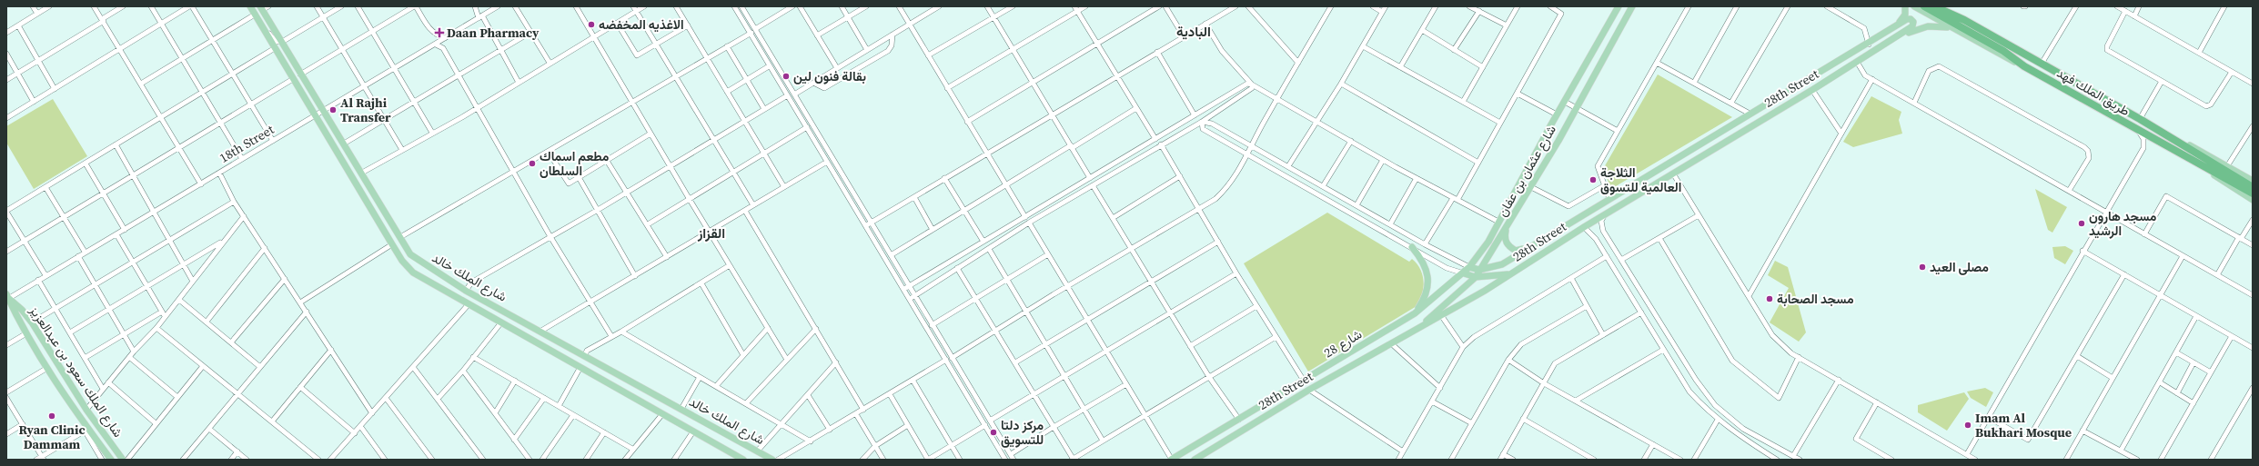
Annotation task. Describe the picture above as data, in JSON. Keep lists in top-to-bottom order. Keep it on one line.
{"streets":{"highway":["طريق الملك فهد"],"main road":["28th Street","شارع عثمان بن عفان","شارع الملك خالد","شارع 28","شارع الملك سعود بن عبدالعزيز"],"street":["18th Street"]},"crossings":[["28th Street","شارع عثمان بن عفان"],["18th Street","شارع الملك خالد"],["18th Street","شارع الملك سعود بن عبدالعزيز"],["شارع عثمان بن عفان","شارع 28"]],"districts":["البادية","القزاز"],"places":{"other":["الاغذيه المخفضه","بقالة فنون لين","Al Rajhi Transfer","مطعم اسماك السلطان","الثلاجة العالمية للتسوق","مسجد هارون الرشيد","مصلى العيد","مسجد الصحابة","Ryan Clinic Dammam","Imam Al Bukhari Mosque","مركز دلتا للتسويق"],"health":["Daan Pharmacy"]}}
